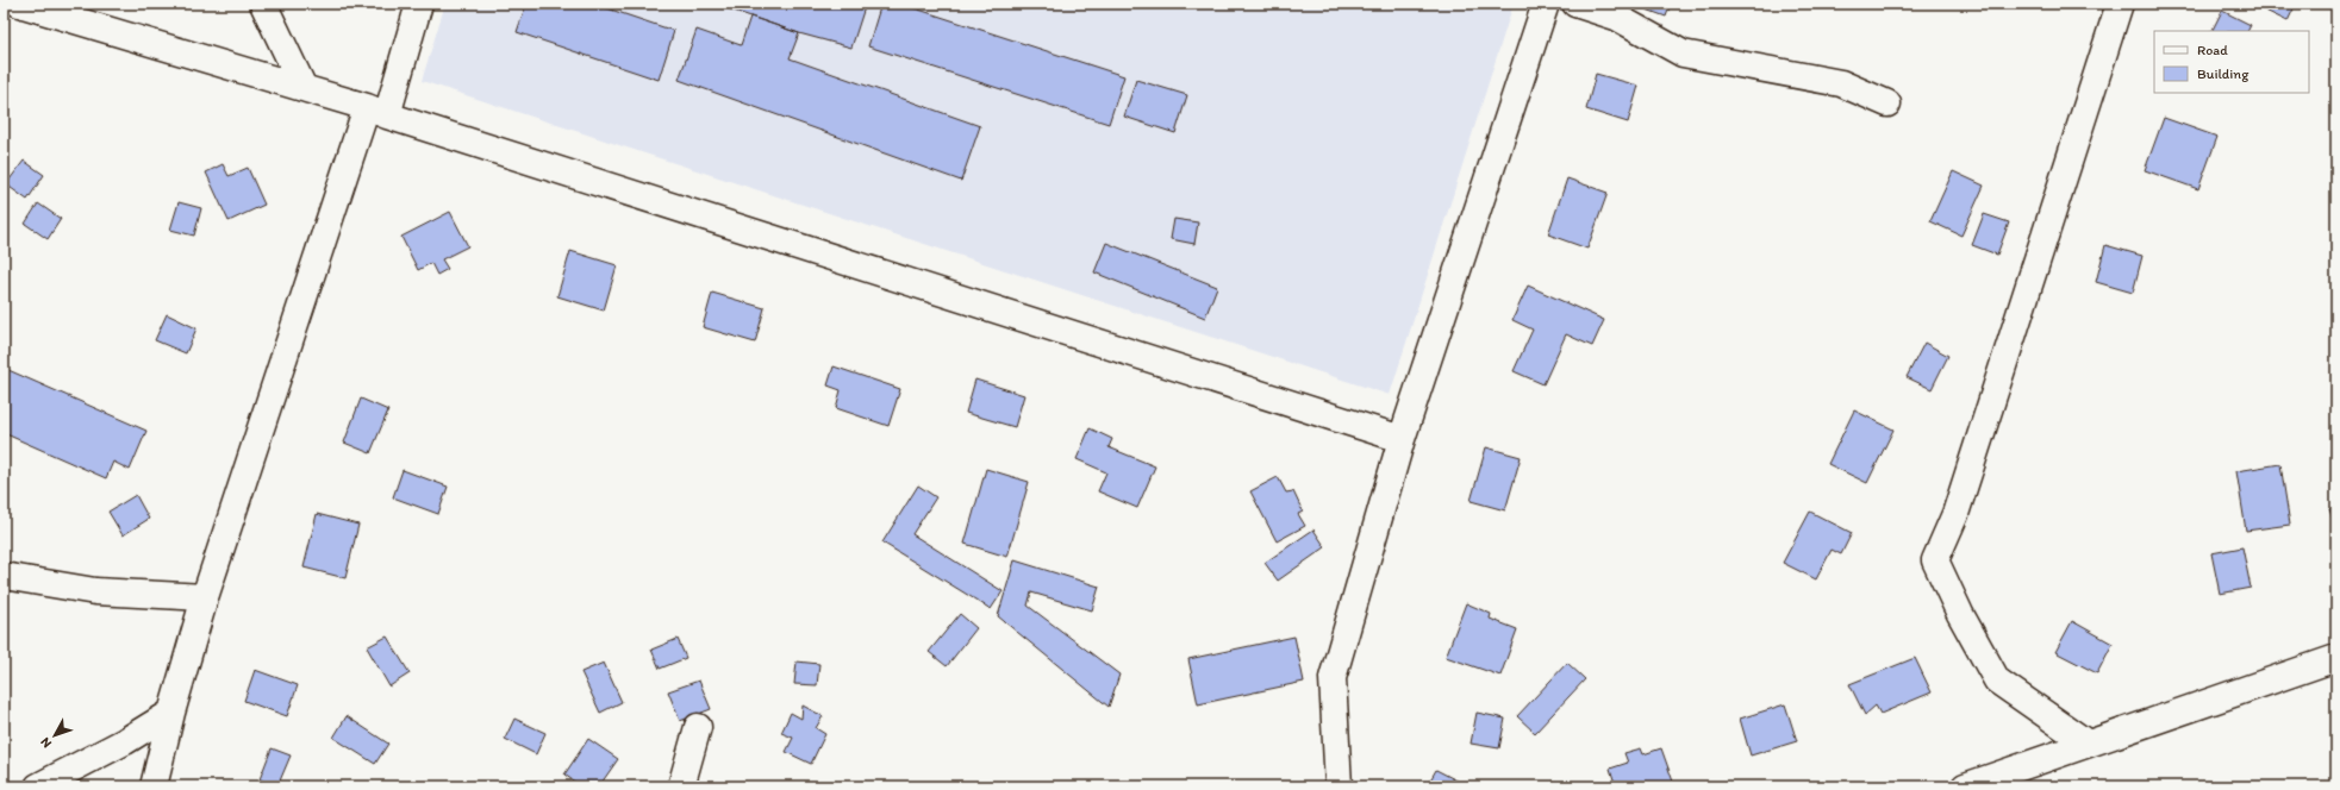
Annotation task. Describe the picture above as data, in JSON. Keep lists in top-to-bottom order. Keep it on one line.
{"legend":["Road","Building"],"north":"bottom left"}
